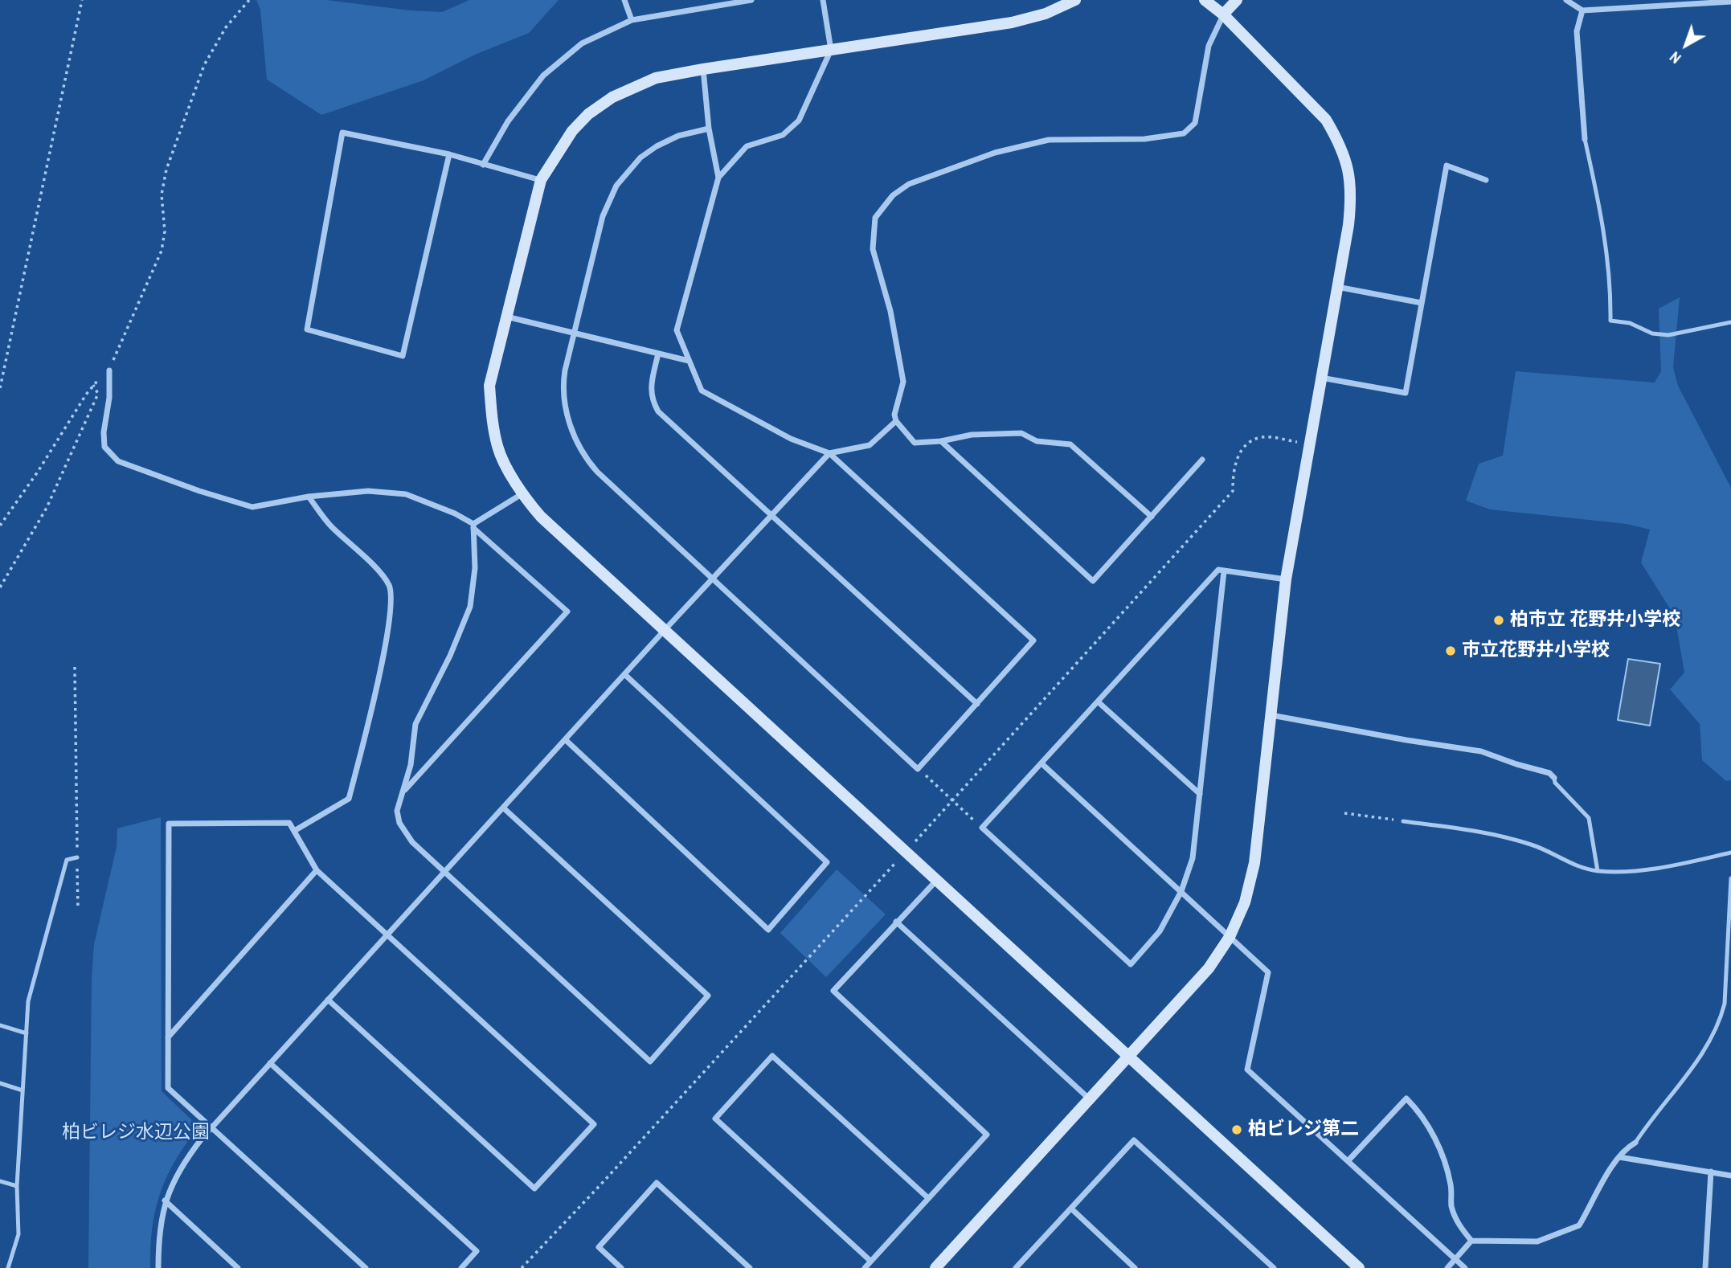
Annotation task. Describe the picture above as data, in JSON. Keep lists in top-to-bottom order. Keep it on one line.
{"parks":["柏ビレジ水辺公園"],"places":["柏市立 花野井小学校","市立花野井小学校","柏ビレジ第二"],"north":"bottom left"}
